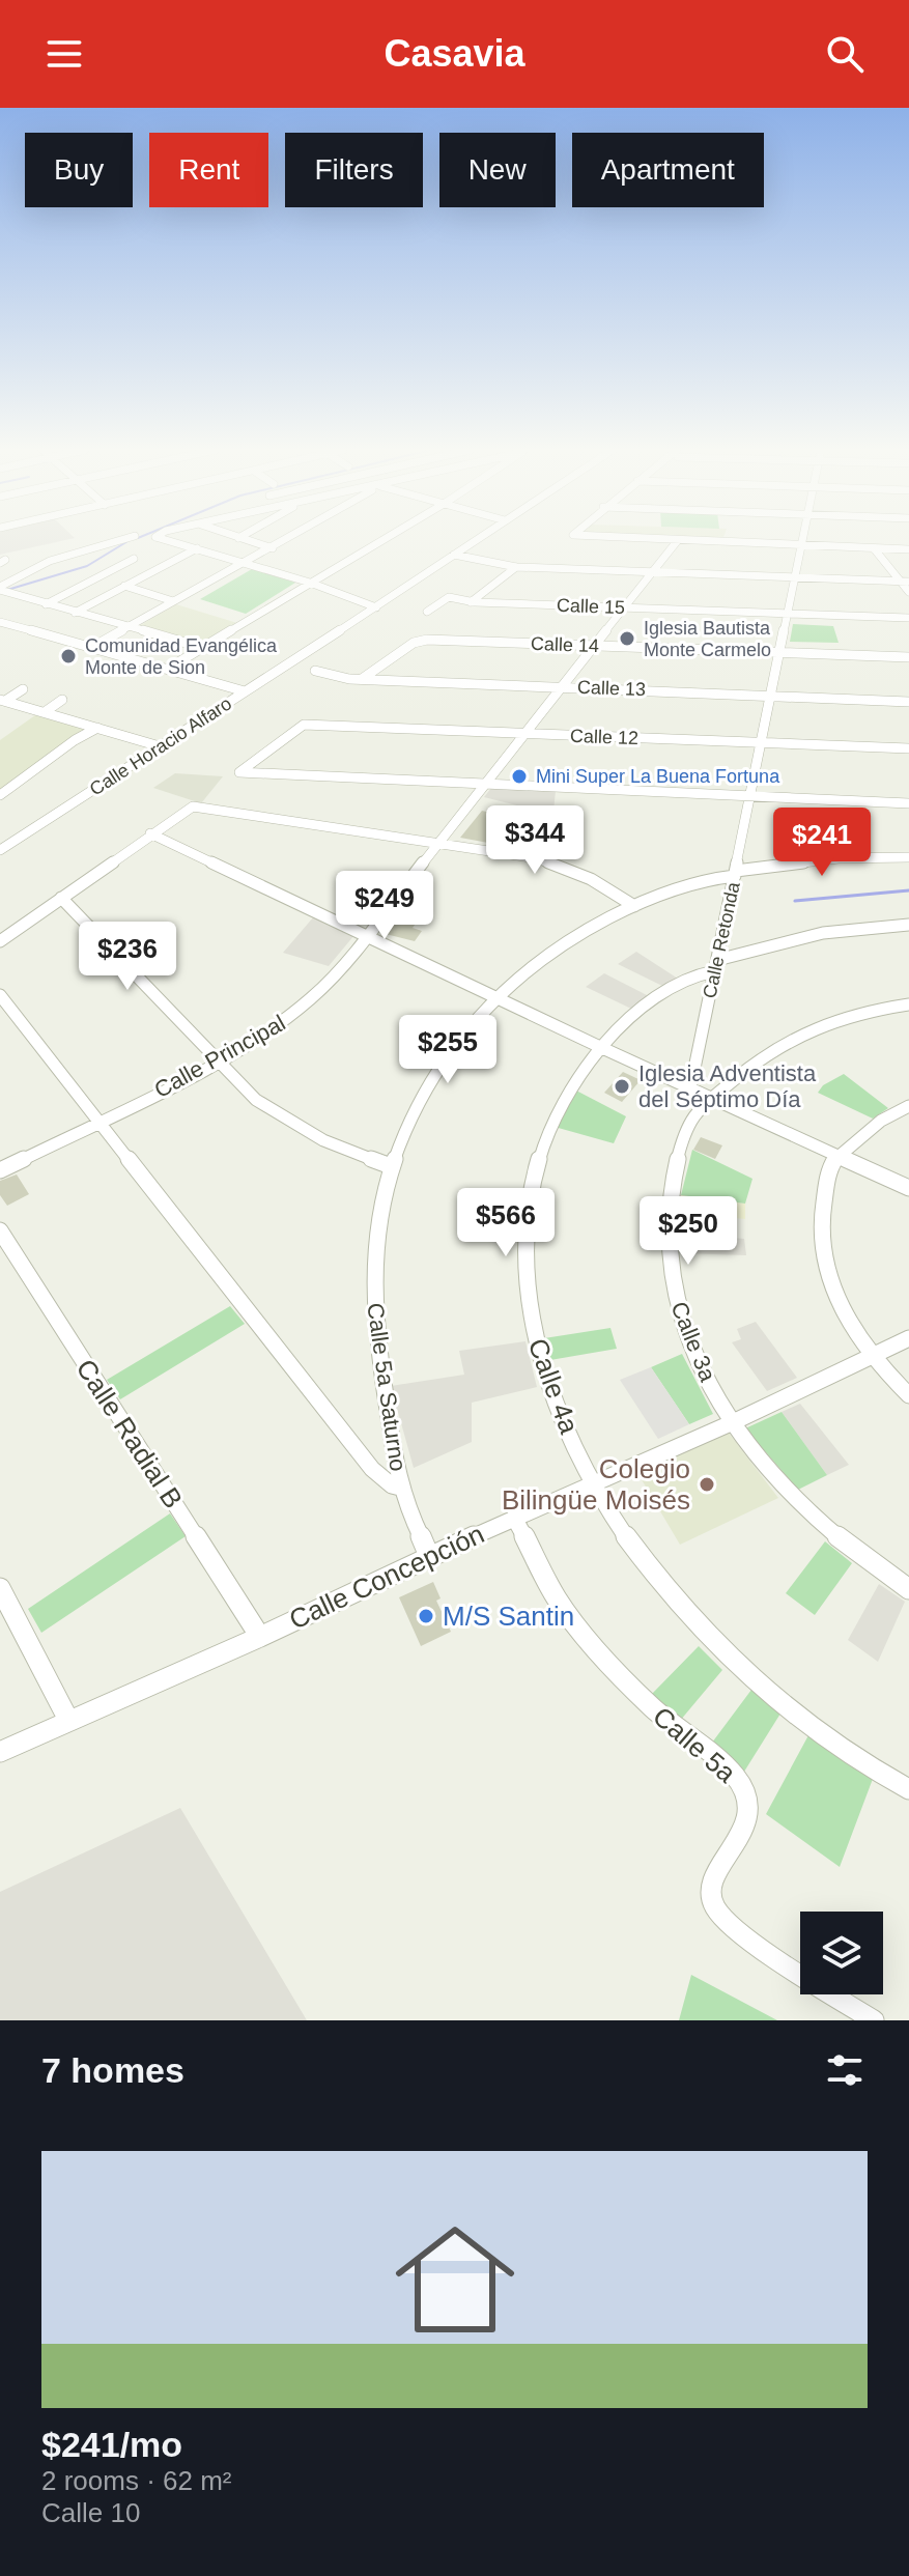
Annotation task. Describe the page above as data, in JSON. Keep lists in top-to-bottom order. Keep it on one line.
{"streets":{"street":["Calle 15","Calle 14","Calle 13","Calle 12","Calle Horacio Alfaro","Calle Retonda","Calle Principal","Calle 3a","Calle 4a","Calle 5a Saturno","Calle Radial B","Calle Concepción","Calle 5a"]},"crossings":[["Calle 15","Calle Retonda"],["Calle 15","Calle Principal"],["Calle 14","Calle 13"],["Calle 14","Calle Retonda"],["Calle 14","Calle Principal"],["Calle 13","Calle Retonda"],["Calle 13","Calle Principal"],["Calle 12","Calle Retonda"],["Calle 12","Calle Principal"],["Calle Retonda","Calle 4a"],["Calle 3a","Calle Concepción"],["Calle 4a","Calle Concepción"],["Calle 5a Saturno","Calle Concepción"],["Calle Radial B","Calle Concepción"],["Calle Concepción","Calle 5a"]],"places":["Iglesia Bautista Monte Carmelo","Comunidad Evangélica Monte de Sion","Mini Super La Buena Fortuna","Iglesia Adventista del Séptimo Día","Colegio Bilingüe Moisés","M/S Santin"],"page":{"header":"Casavia","chip":["Buy","Rent","Filters","New","Apartment"],"price":["$344","$241","$249","$236","$255","$566","$250"],"heading":"7 homes","list":[{"name":"$241/mo","note":"2 rooms · 62 m² · Calle 10"}]}}
